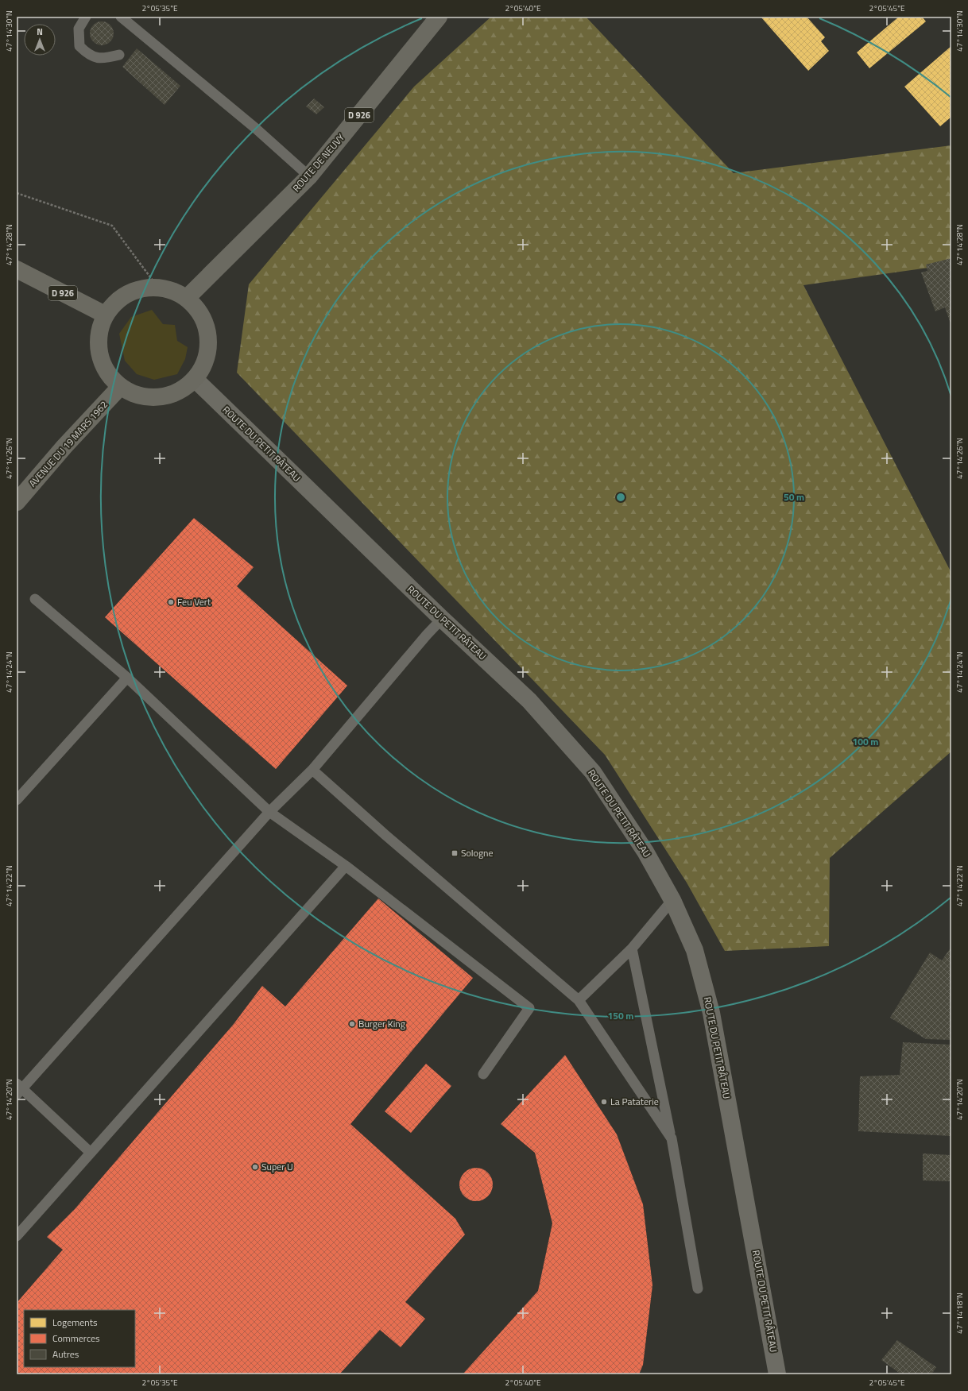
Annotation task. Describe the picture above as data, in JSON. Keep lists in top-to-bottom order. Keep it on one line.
{"streets":{"main road":["D 926","ROUTE DE NEUVY","AVENUE DU 19 MARS 1962"],"street":["ROUTE DU PETIT RÂTEAU"]},"crossings":[["D 926","ROUTE DE NEUVY"],["D 926","AVENUE DU 19 MARS 1962"],["D 926","ROUTE DU PETIT RÂTEAU"],["ROUTE DE NEUVY","AVENUE DU 19 MARS 1962"],["ROUTE DE NEUVY","ROUTE DU PETIT RÂTEAU"],["AVENUE DU 19 MARS 1962","ROUTE DU PETIT RÂTEAU"]],"places":{"other":["Feu Vert","Burger King","La Pataterie","Super U"],"transit":["Sologne"]},"legend":["Logements","Commerces","Autres"],"north":"top","coordinates":["2°05'35\"E","2°05'40\"E","2°05'45\"E","47°14'30\"N","47°14'28\"N","47°14'26\"N","47°14'24\"N","47°14'22\"N","47°14'20\"N","47°14'18\"N"],"rings":["50 m","100 m","150 m"]}
